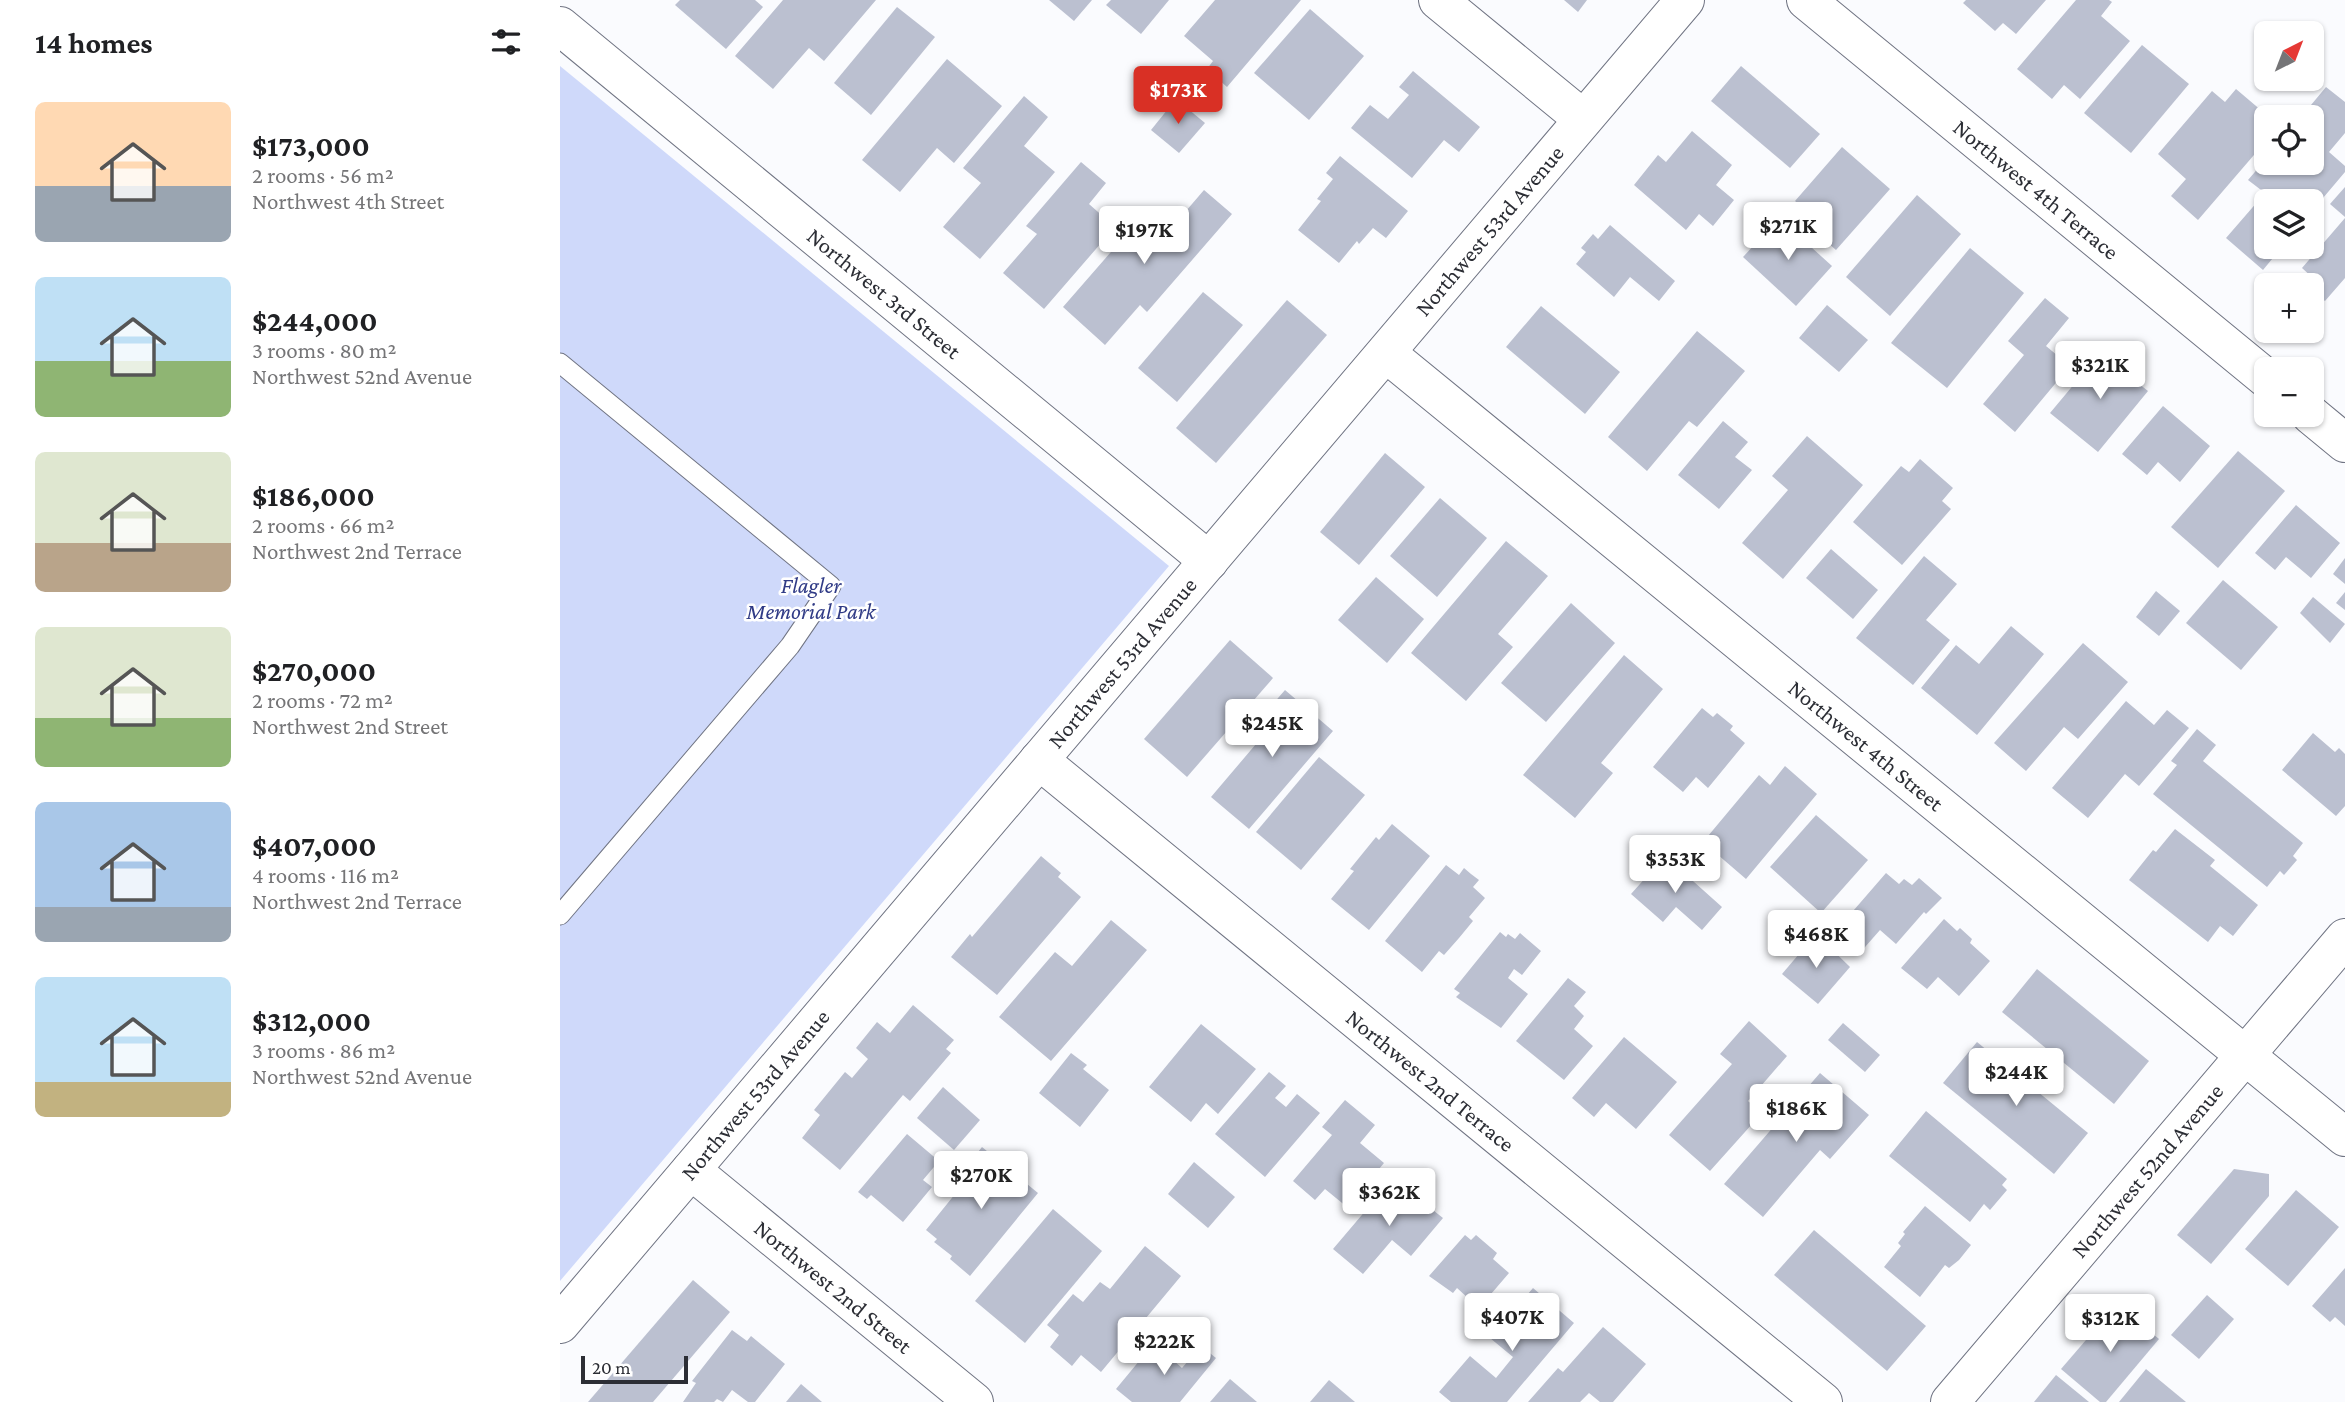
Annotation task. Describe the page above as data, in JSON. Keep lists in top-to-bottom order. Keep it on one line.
{"streets":{"street":["Northwest 4th Terrace","Northwest 53rd Avenue","Northwest 3rd Street","Northwest 4th Street","Northwest 2nd Terrace","Northwest 52nd Avenue","Northwest 2nd Street"]},"crossings":[["Northwest 53rd Avenue","Northwest 3rd Street"],["Northwest 53rd Avenue","Northwest 4th Street"],["Northwest 53rd Avenue","Northwest 2nd Terrace"],["Northwest 53rd Avenue","Northwest 2nd Street"],["Northwest 4th Street","Northwest 52nd Avenue"]],"parks":["Flagler Memorial Park"],"scale_bar":"20 m","north":"top right","page":{"heading":"14 homes","map_buttons":["+","−"],"price":["$173K","$271K","$197K","$321K","$245K","$353K","$468K","$244K","$186K","$270K","$362K","$407K","$312K","$222K"],"list":[{"name":"$173,000","note":"2 rooms · 56 m² · Northwest 4th Street"},{"name":"$244,000","note":"3 rooms · 80 m² · Northwest 52nd Avenue"},{"name":"$186,000","note":"2 rooms · 66 m² · Northwest 2nd Terrace"},{"name":"$270,000","note":"2 rooms · 72 m² · Northwest 2nd Street"},{"name":"$407,000","note":"4 rooms · 116 m² · Northwest 2nd Terrace"},{"name":"$312,000","note":"3 rooms · 86 m² · Northwest 52nd Avenue"}],"scale":"20 m"}}
